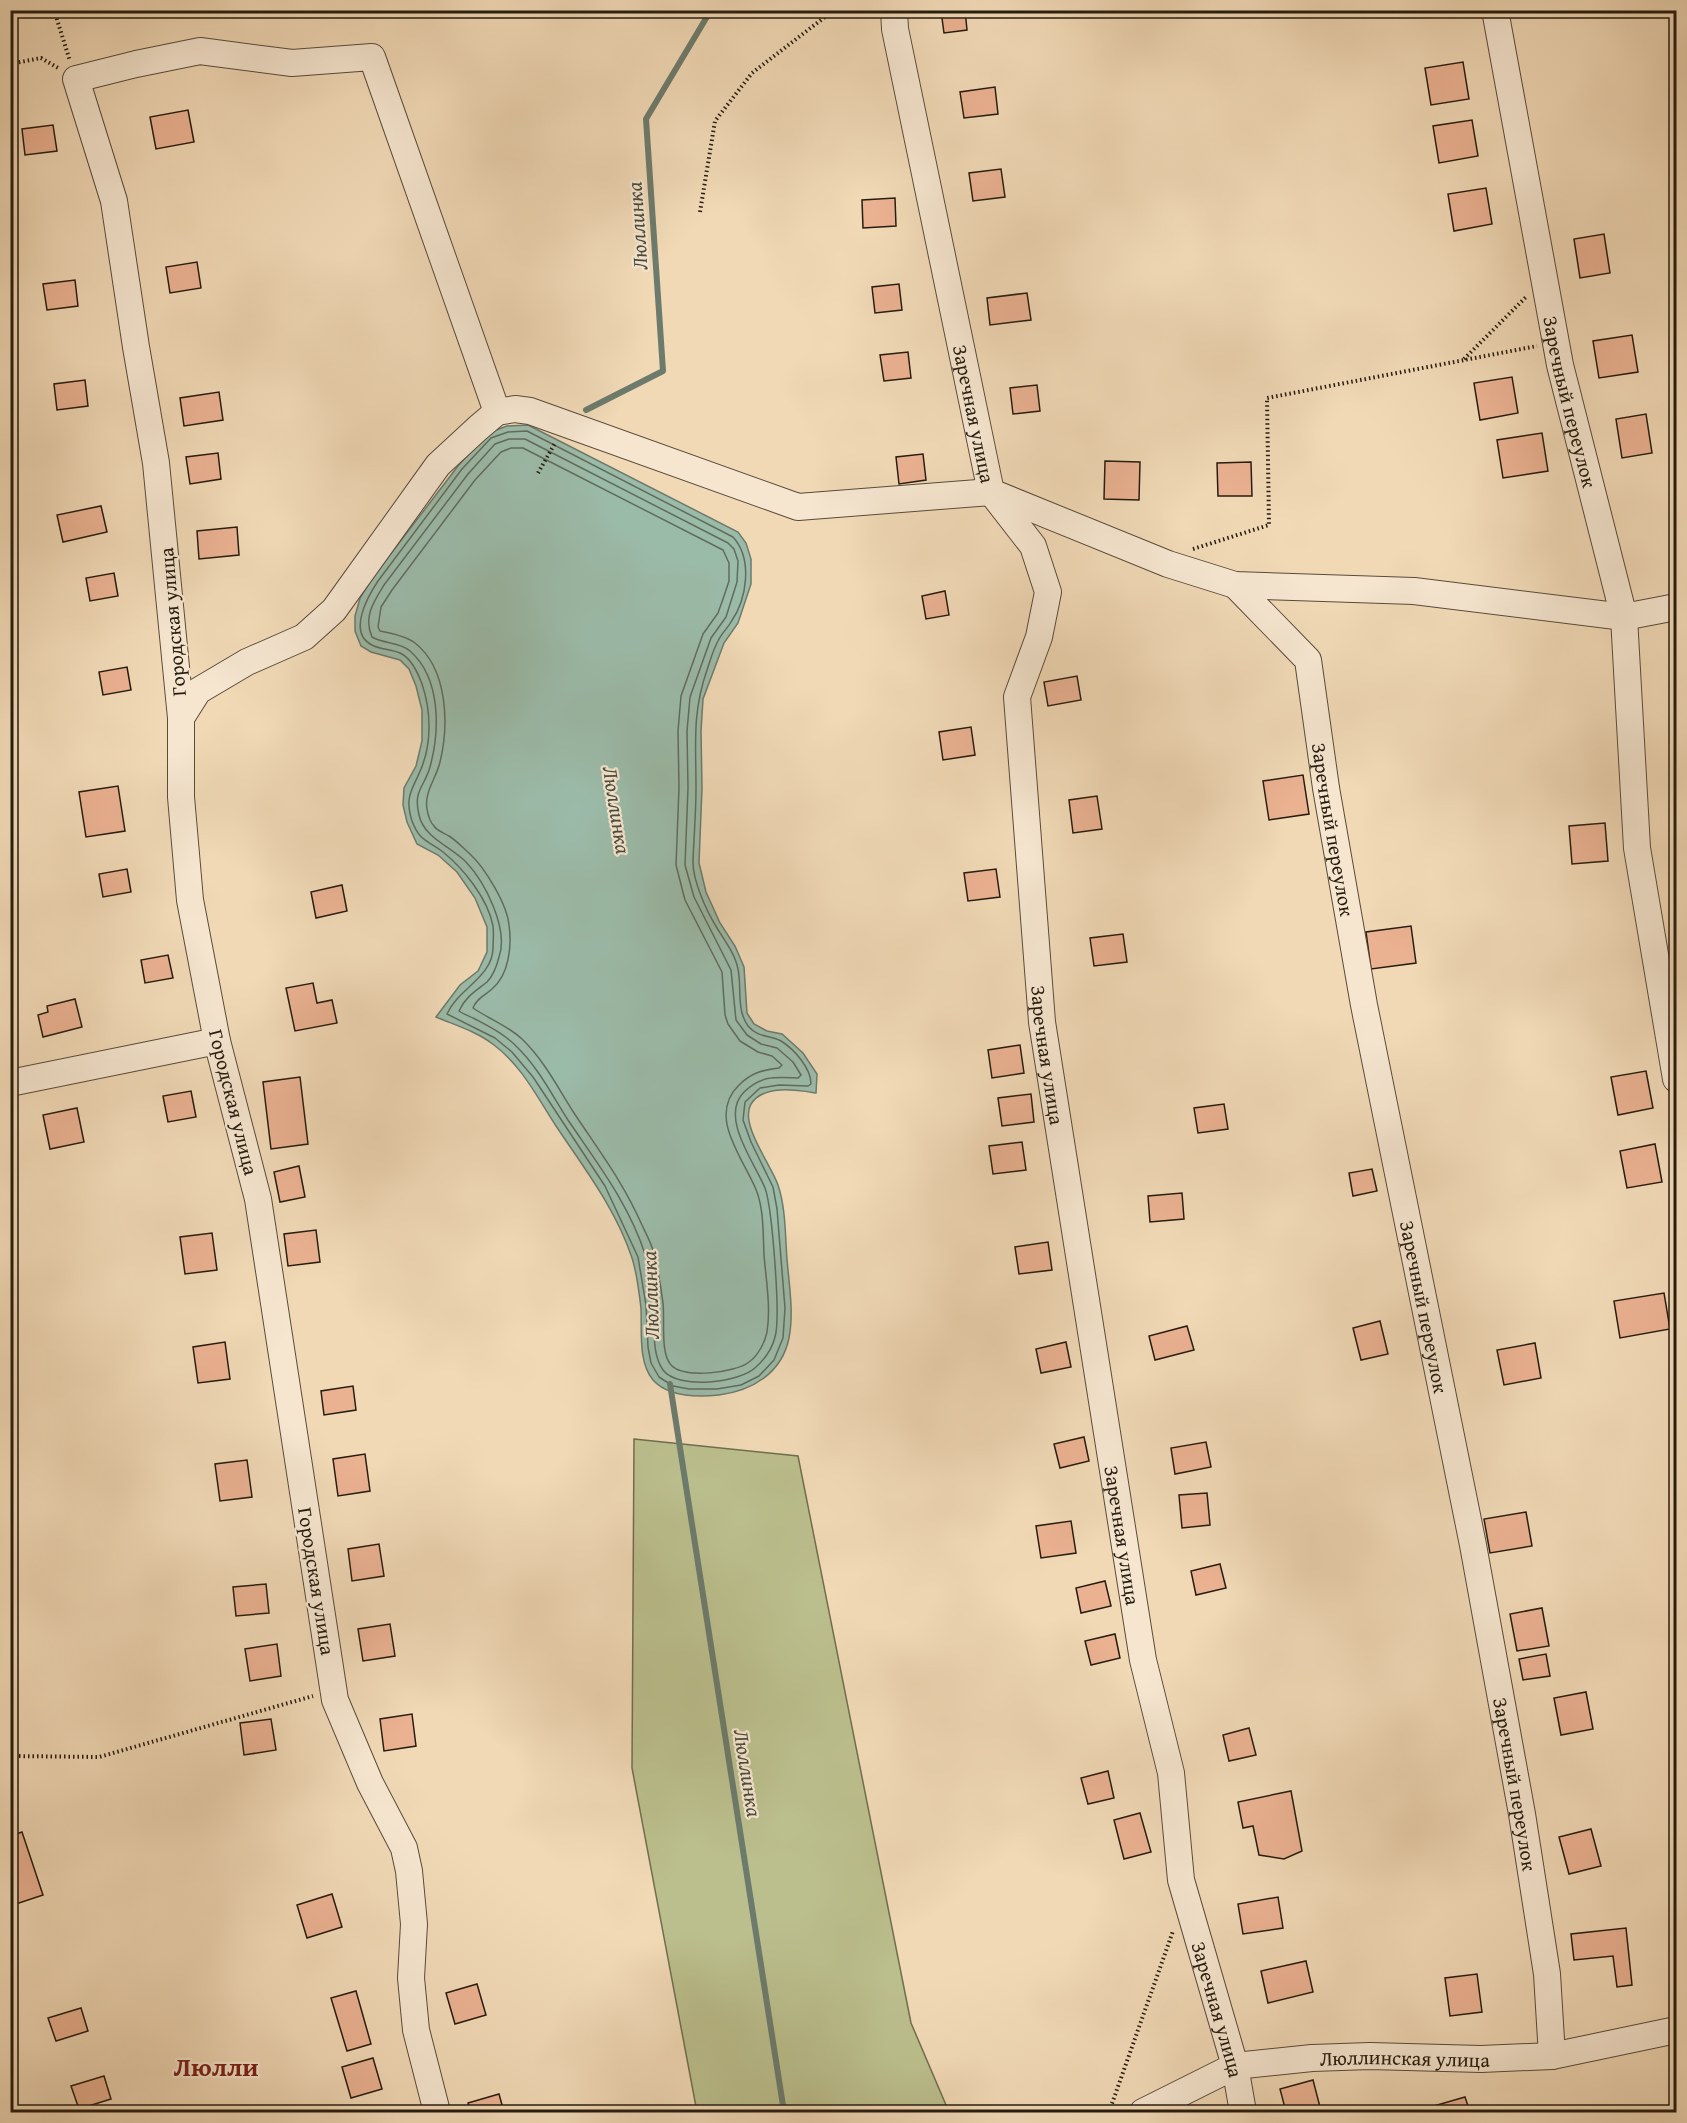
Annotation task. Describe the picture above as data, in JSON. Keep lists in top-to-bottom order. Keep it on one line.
{"streets":{"street":["Заречный переулок","Заречная улица","Городская улица","Люллинская улица"]},"crossings":[["Заречный переулок","Люллинская улица"],["Заречная улица","Люллинская улица"]],"districts":["Люлли"],"water":["Люллинка"]}
